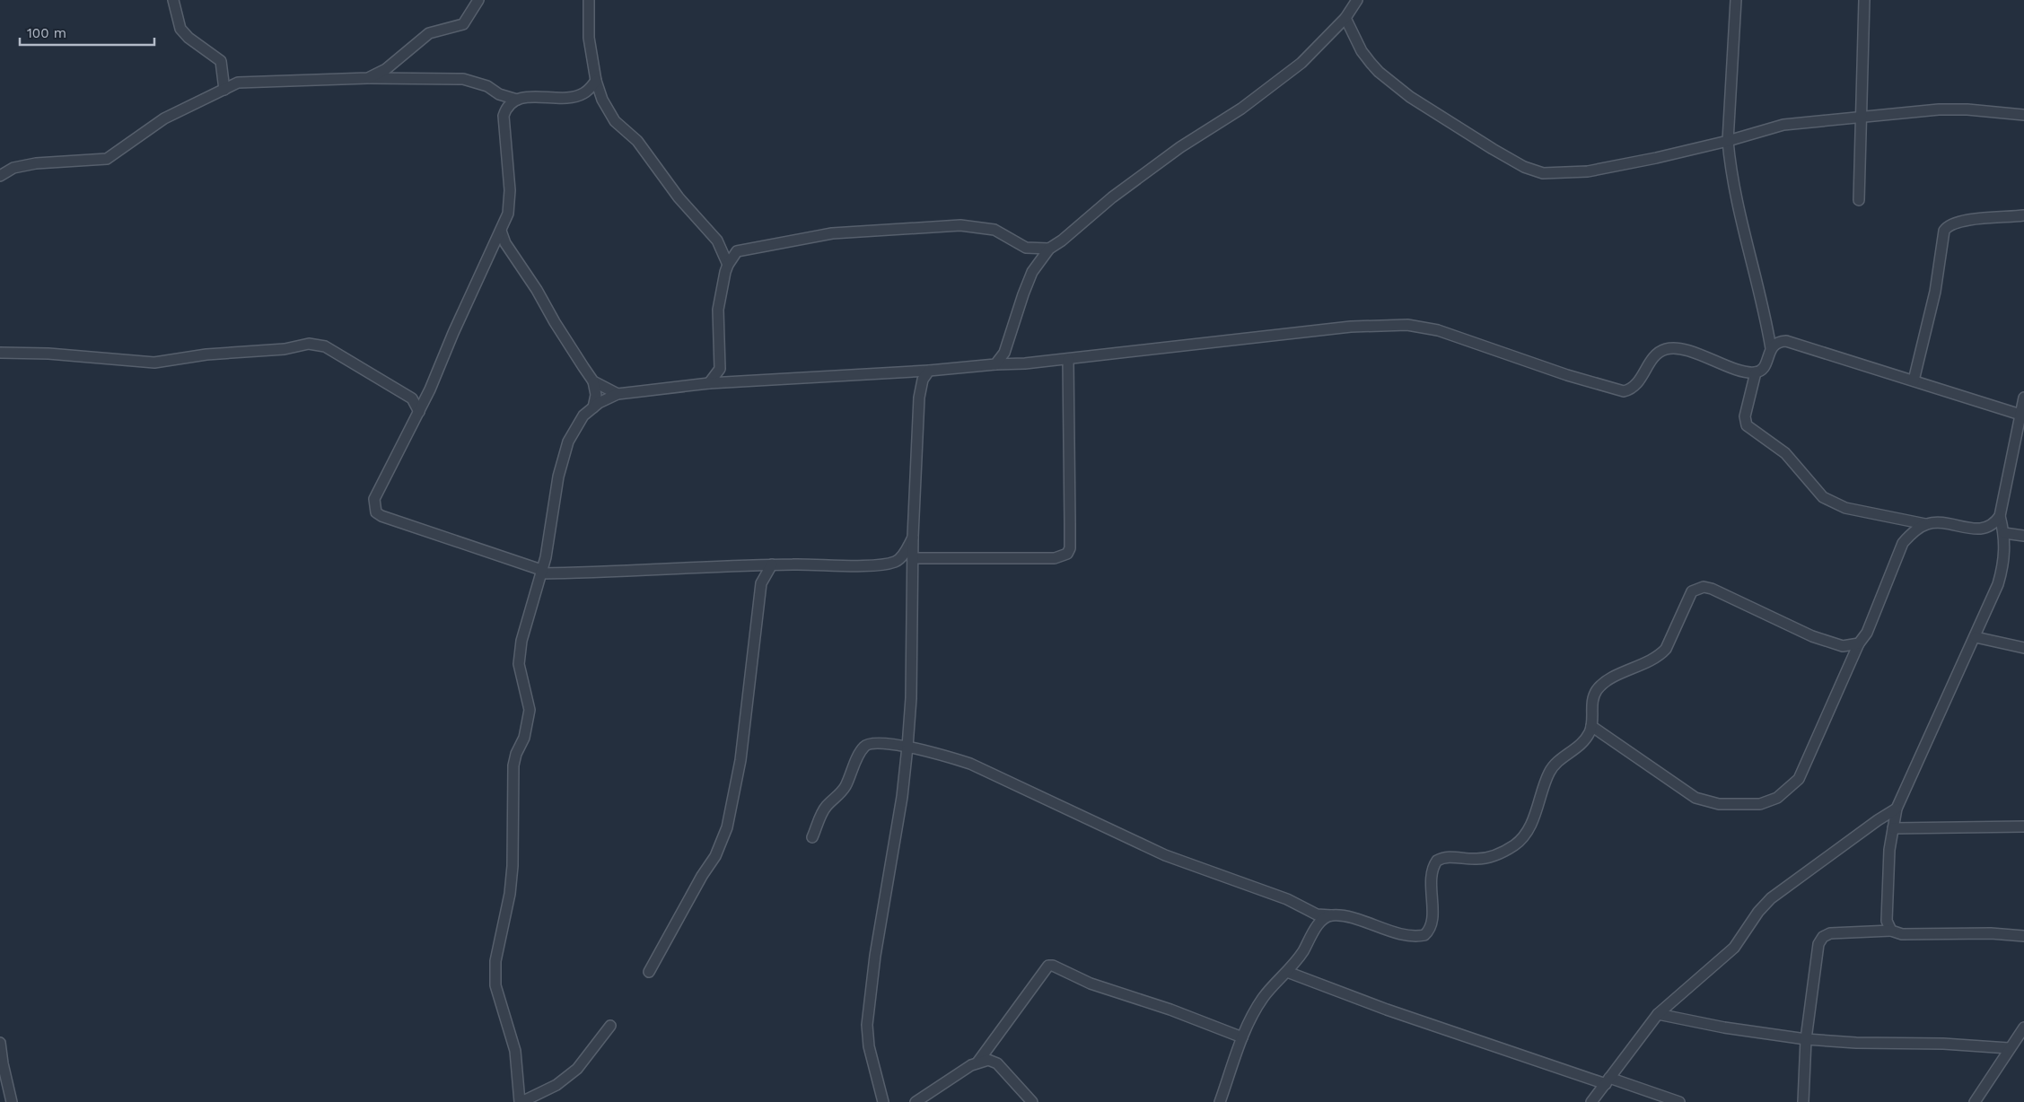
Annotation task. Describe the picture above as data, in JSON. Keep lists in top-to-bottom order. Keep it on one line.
{"scale_bar":"100 m"}
